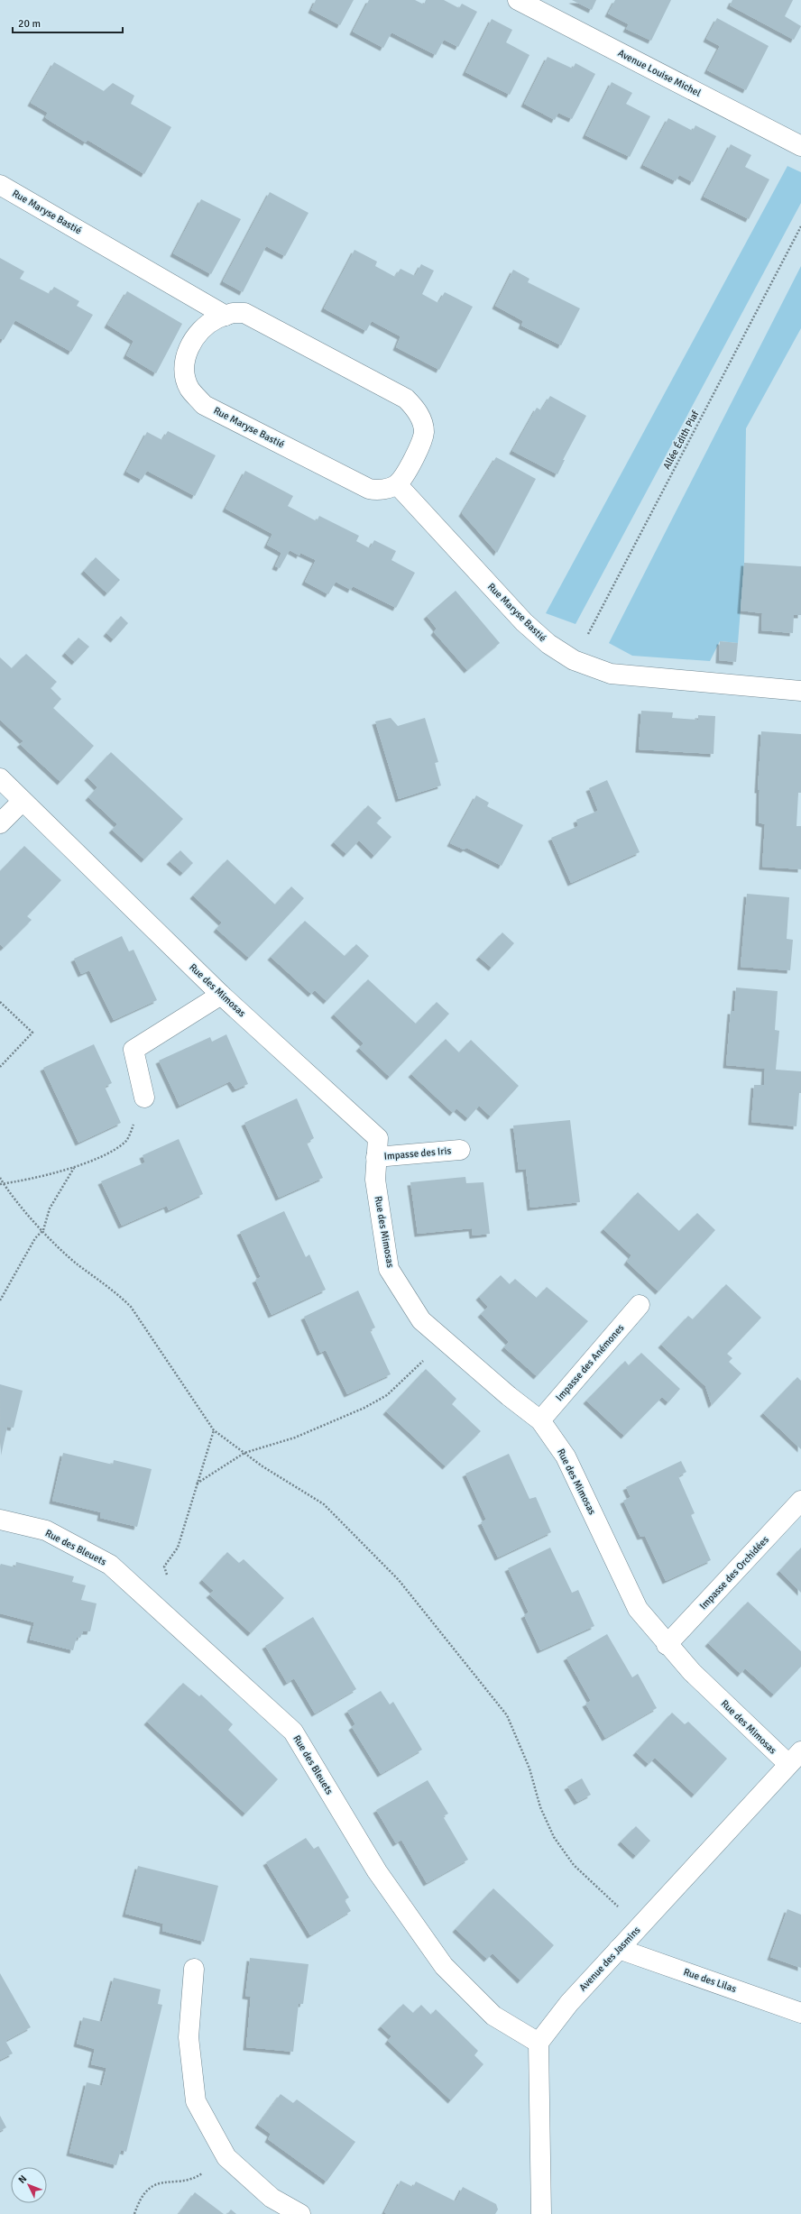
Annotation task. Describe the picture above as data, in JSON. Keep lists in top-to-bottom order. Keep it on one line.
{"streets":{"street":["Avenue Louise Michel","Rue Maryse Bastié","Rue des Mimosas","Impasse des Iris","Impasse des Anémones","Rue des Bleuets","Impasse des Orchidées","Avenue des Jasmins","Rue des Lilas"],"path":["Allée Édith Piaf"]},"crossings":[["Rue Maryse Bastié","Allée Édith Piaf"],["Rue des Mimosas","Impasse des Iris"],["Rue des Mimosas","Impasse des Anémones"],["Rue des Mimosas","Impasse des Orchidées"],["Rue des Mimosas","Avenue des Jasmins"],["Rue des Bleuets","Avenue des Jasmins"],["Avenue des Jasmins","Rue des Lilas"]],"scale_bar":"20 m","north":"top left"}
